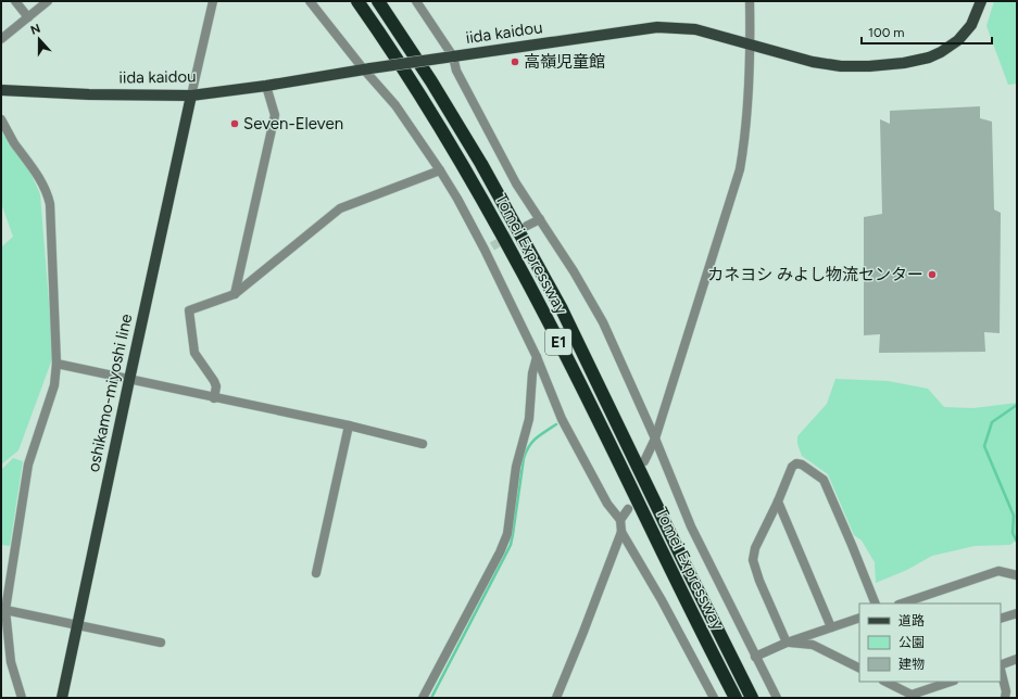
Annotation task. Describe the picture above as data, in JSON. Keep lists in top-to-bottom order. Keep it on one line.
{"streets":{"highway":["Tomei Expressway","E1"],"main road":["iida kaidou","oshikamo-miyoshi line"]},"crossings":[["iida kaidou","oshikamo-miyoshi line"]],"places":["高嶺児童館","Seven-Eleven","カネヨシ みよし物流センター"],"legend":["道路","公園","建物"],"scale_bar":"100 m","north":"top"}
